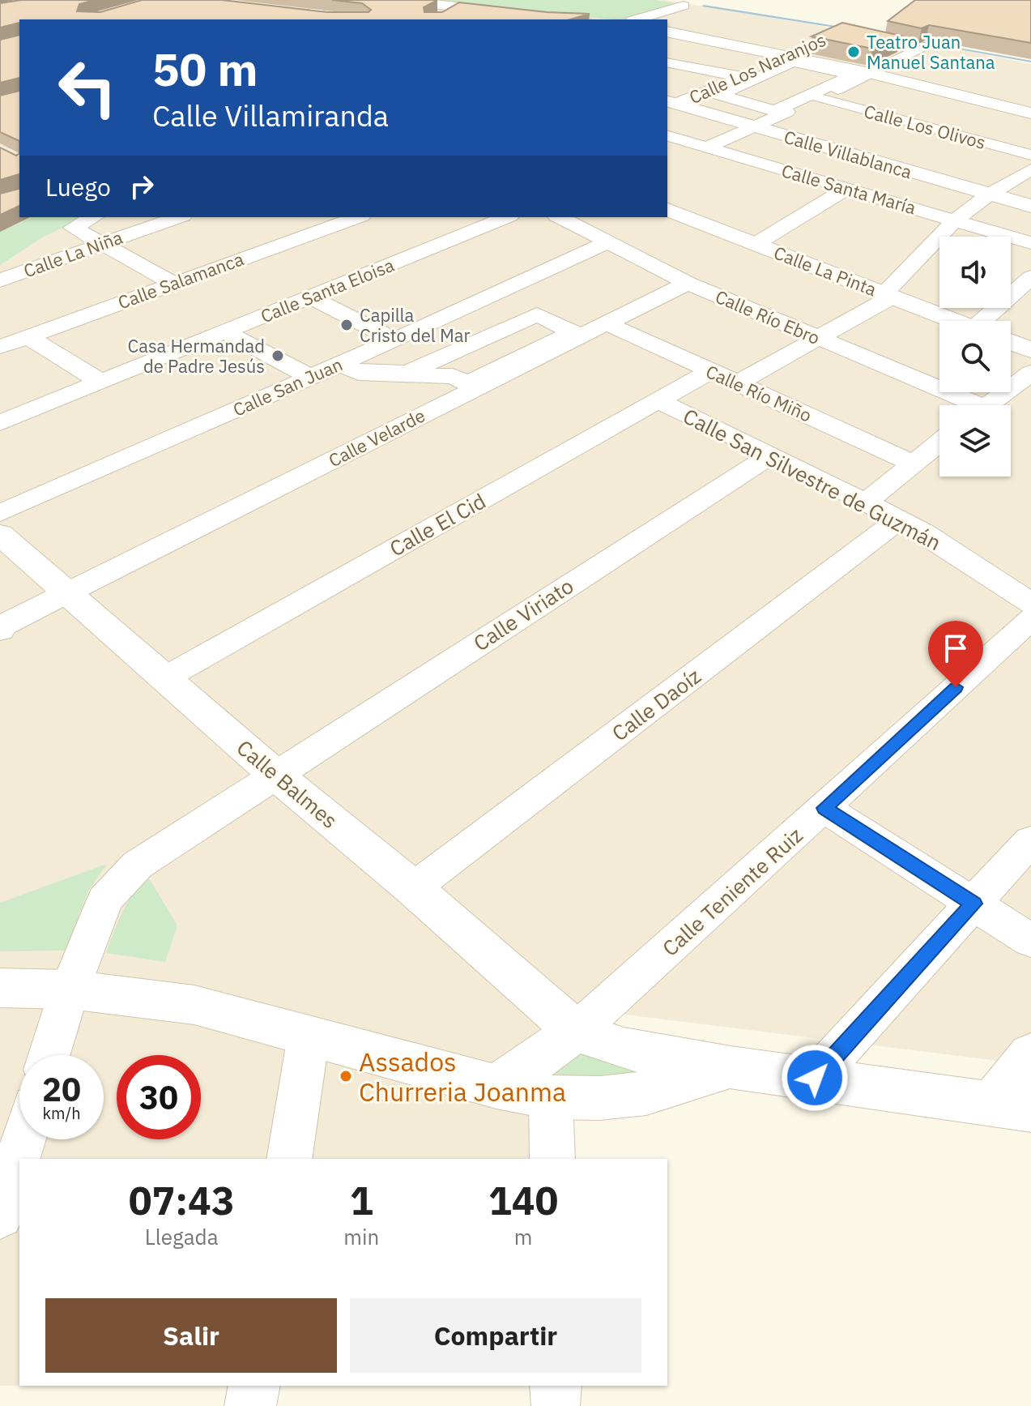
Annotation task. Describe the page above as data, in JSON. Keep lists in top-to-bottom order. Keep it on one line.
{"streets":{"street":["Calle Los Naranjos","Calle Los Olivos","Calle Villablanca","Calle Santa María","Calle La Niña","Calle La Pinta","Calle Salamanca","Calle Santa Eloisa","Calle Río Ebro","Calle San Juan","Calle Río Miño","Calle Velarde","Calle San Silvestre de Guzmán","Calle El Cid","Calle Viriato","Calle Daoíz","Calle Balmes","Calle Teniente Ruiz"]},"crossings":[["Calle Los Naranjos","Calle Villablanca"],["Calle Río Ebro","Calle San Juan"],["Calle Río Ebro","Calle Velarde"],["Calle Río Miño","Calle Velarde"],["Calle Río Miño","Calle El Cid"],["Calle Velarde","Calle Balmes"],["Calle San Silvestre de Guzmán","Calle El Cid"],["Calle San Silvestre de Guzmán","Calle Viriato"],["Calle San Silvestre de Guzmán","Calle Daoíz"],["Calle El Cid","Calle Balmes"],["Calle Viriato","Calle Balmes"],["Calle Daoíz","Calle Balmes"],["Calle Balmes","Calle Teniente Ruiz"]],"places":["Teatro Juan Manuel Santana","Capilla Cristo del Mar","Casa Hermandad de Padre Jesús","Assados Churreria Joanma"],"page":{"turn":["50 m","Calle Villamiranda"],"then":"Luego","speed":"20 km/h","limit":"30","eta":["07:43","Llegada","1","min","140","m"],"buttons":["Salir","Compartir"]}}
